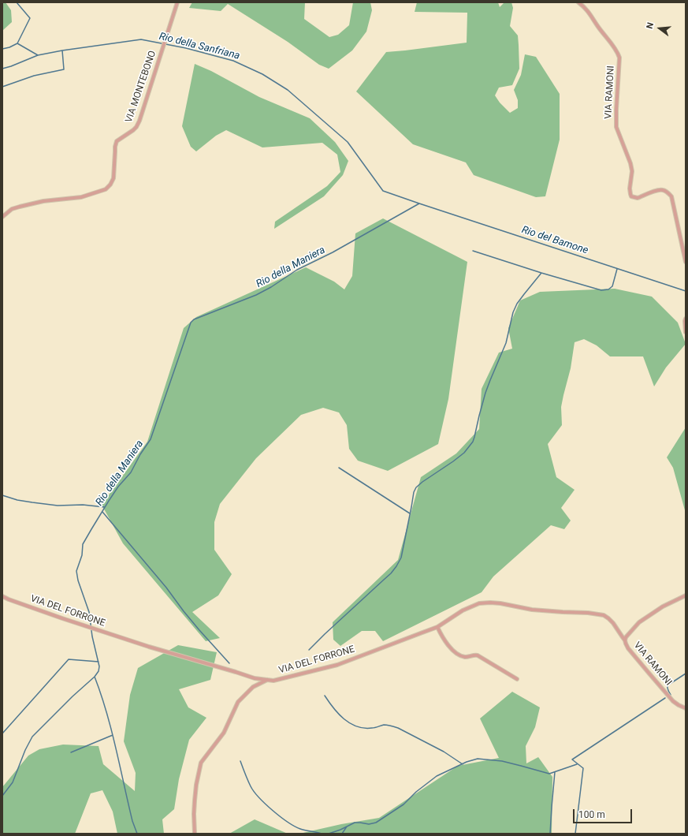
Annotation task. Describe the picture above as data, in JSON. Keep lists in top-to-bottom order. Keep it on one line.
{"streets":{"street":["VIA MONTEBONO","VIA RAMONI","VIA DEL FORRONE"]},"crossings":[["VIA RAMONI","VIA DEL FORRONE"]],"water":["Rio della Sanfriana","Rio del Bamone","Rio della Maniera"],"scale_bar":"100 m","north":"left"}
